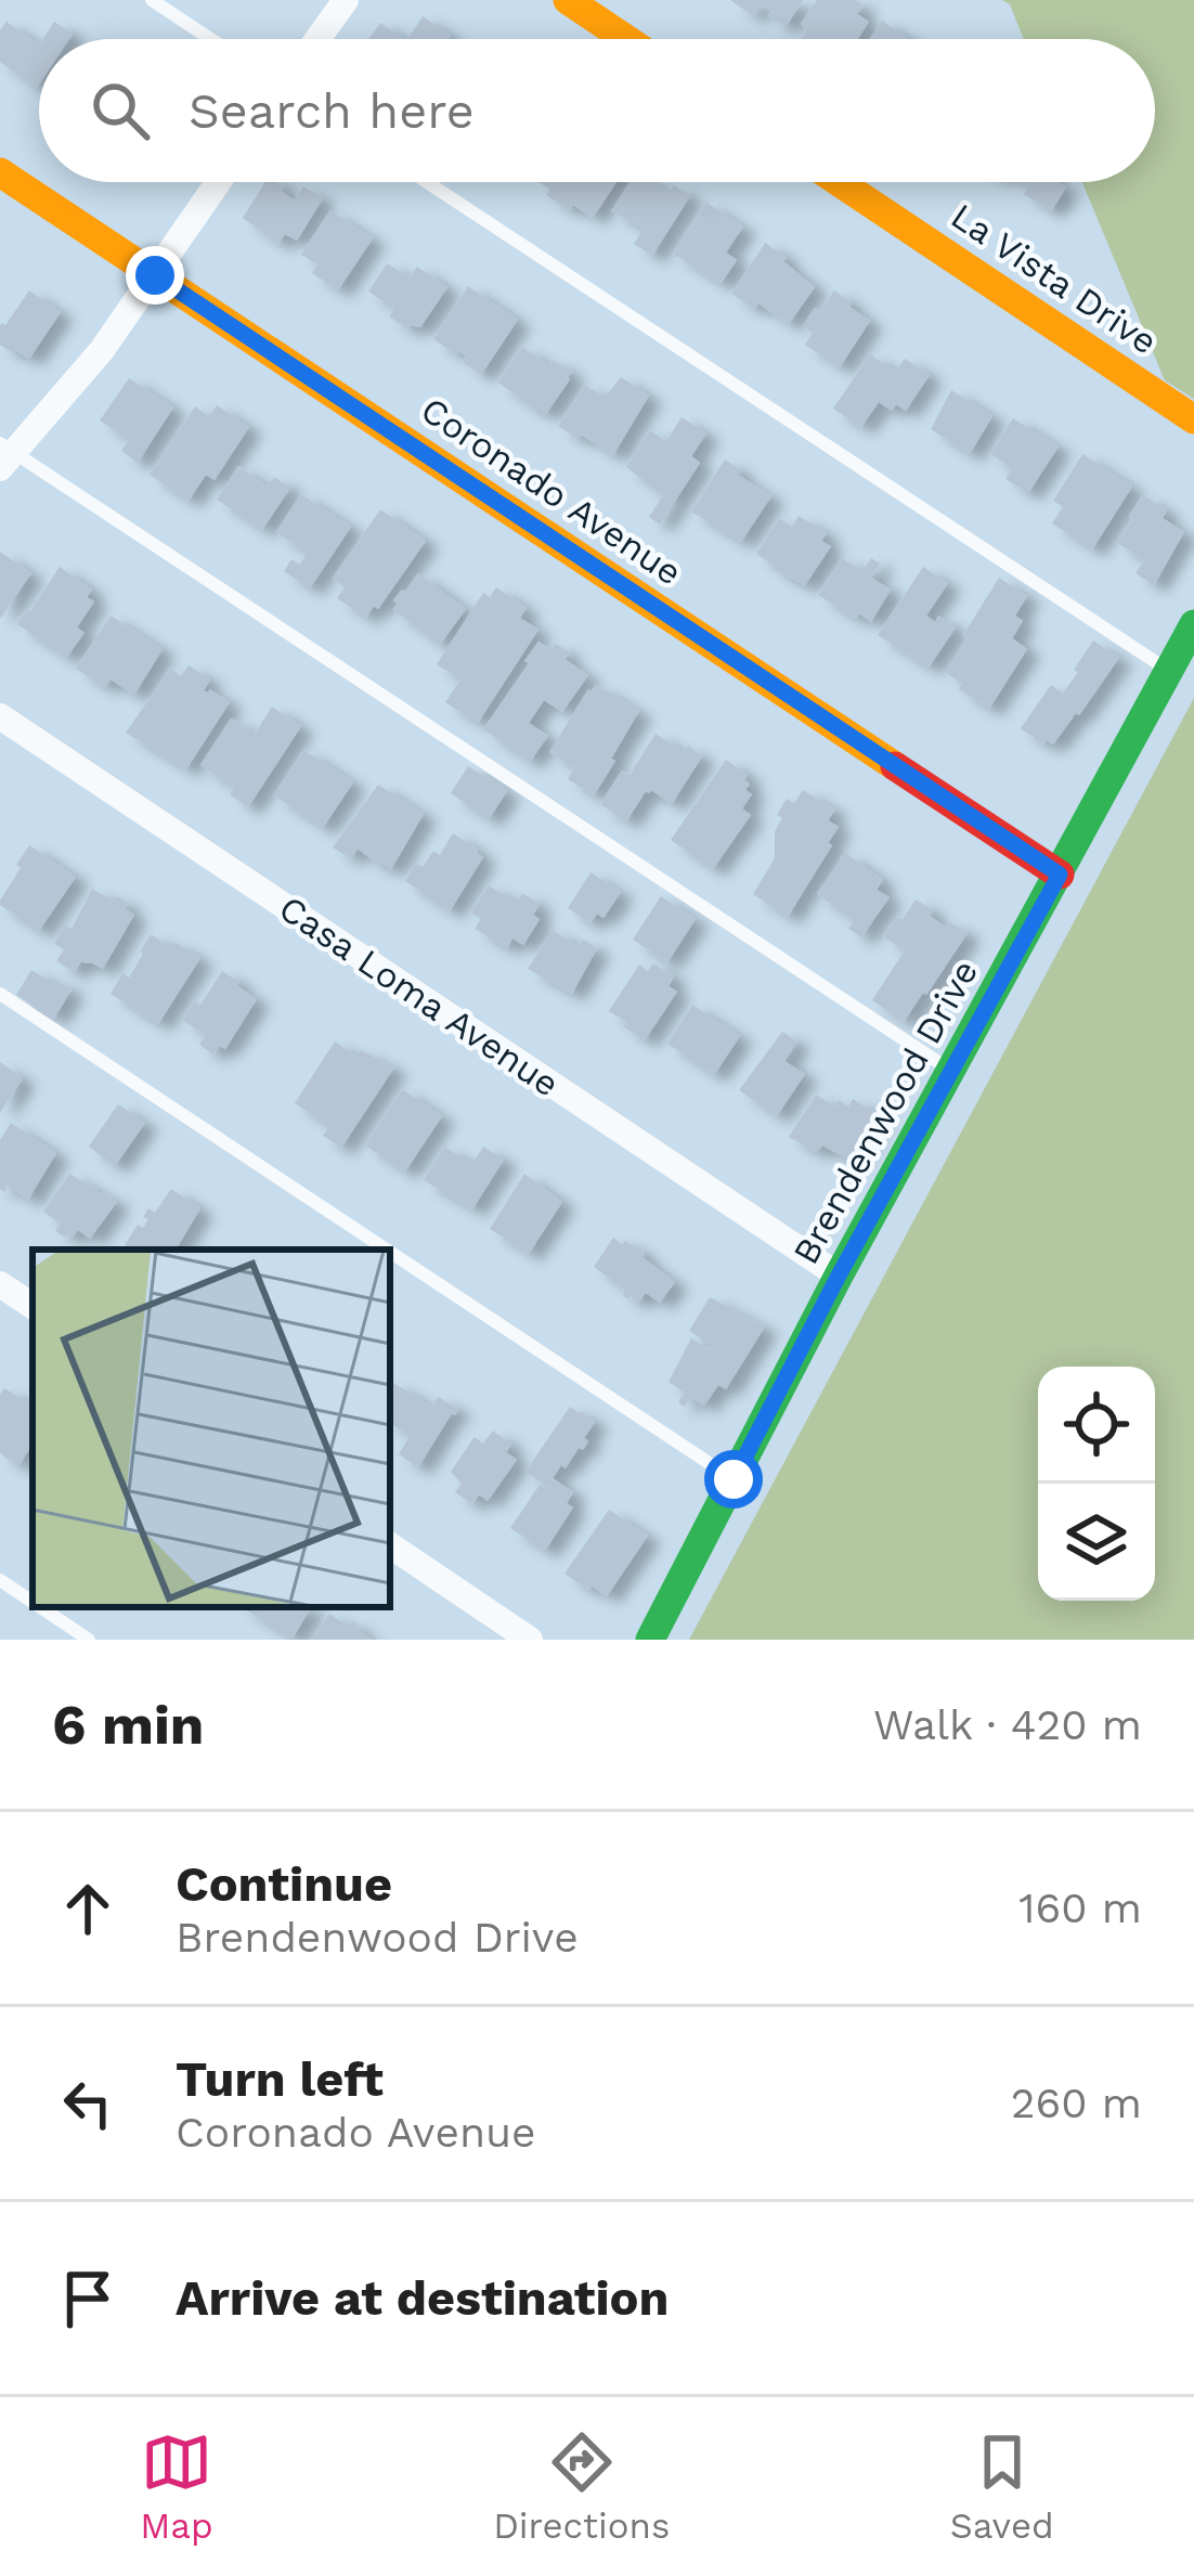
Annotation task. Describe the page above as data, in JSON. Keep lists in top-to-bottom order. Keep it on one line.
{"streets":{"street":["La Vista Drive","Coronado Avenue","Casa Loma Avenue","Brendenwood Drive"]},"crossings":[["Coronado Avenue","Brendenwood Drive"],["Casa Loma Avenue","Brendenwood Drive"]],"page":{"search":"Search here","heading":["6 min","Walk · 420 m"],"list":[["Continue","Brendenwood Drive","160 m"],["Turn left","Coronado Avenue","260 m"],"Arrive at destination"],"nav":["Map","Directions","Saved"]}}
